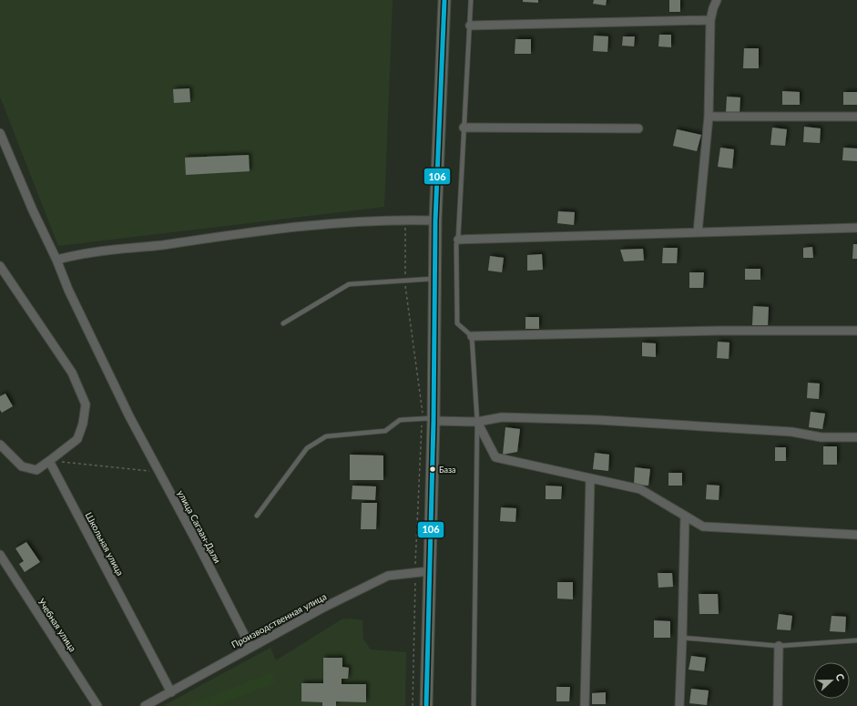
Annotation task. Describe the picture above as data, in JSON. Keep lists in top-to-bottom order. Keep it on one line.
{"streets":{"street":["улица Сагаан-Дали","Школьная улица","Производственная улица","Учебная улица"]},"crossings":[["улица Сагаан-Дали","Производственная улица"],["Школьная улица","Производственная улица"]],"places":["База"],"lines":["transit line 106"],"north":"right"}
